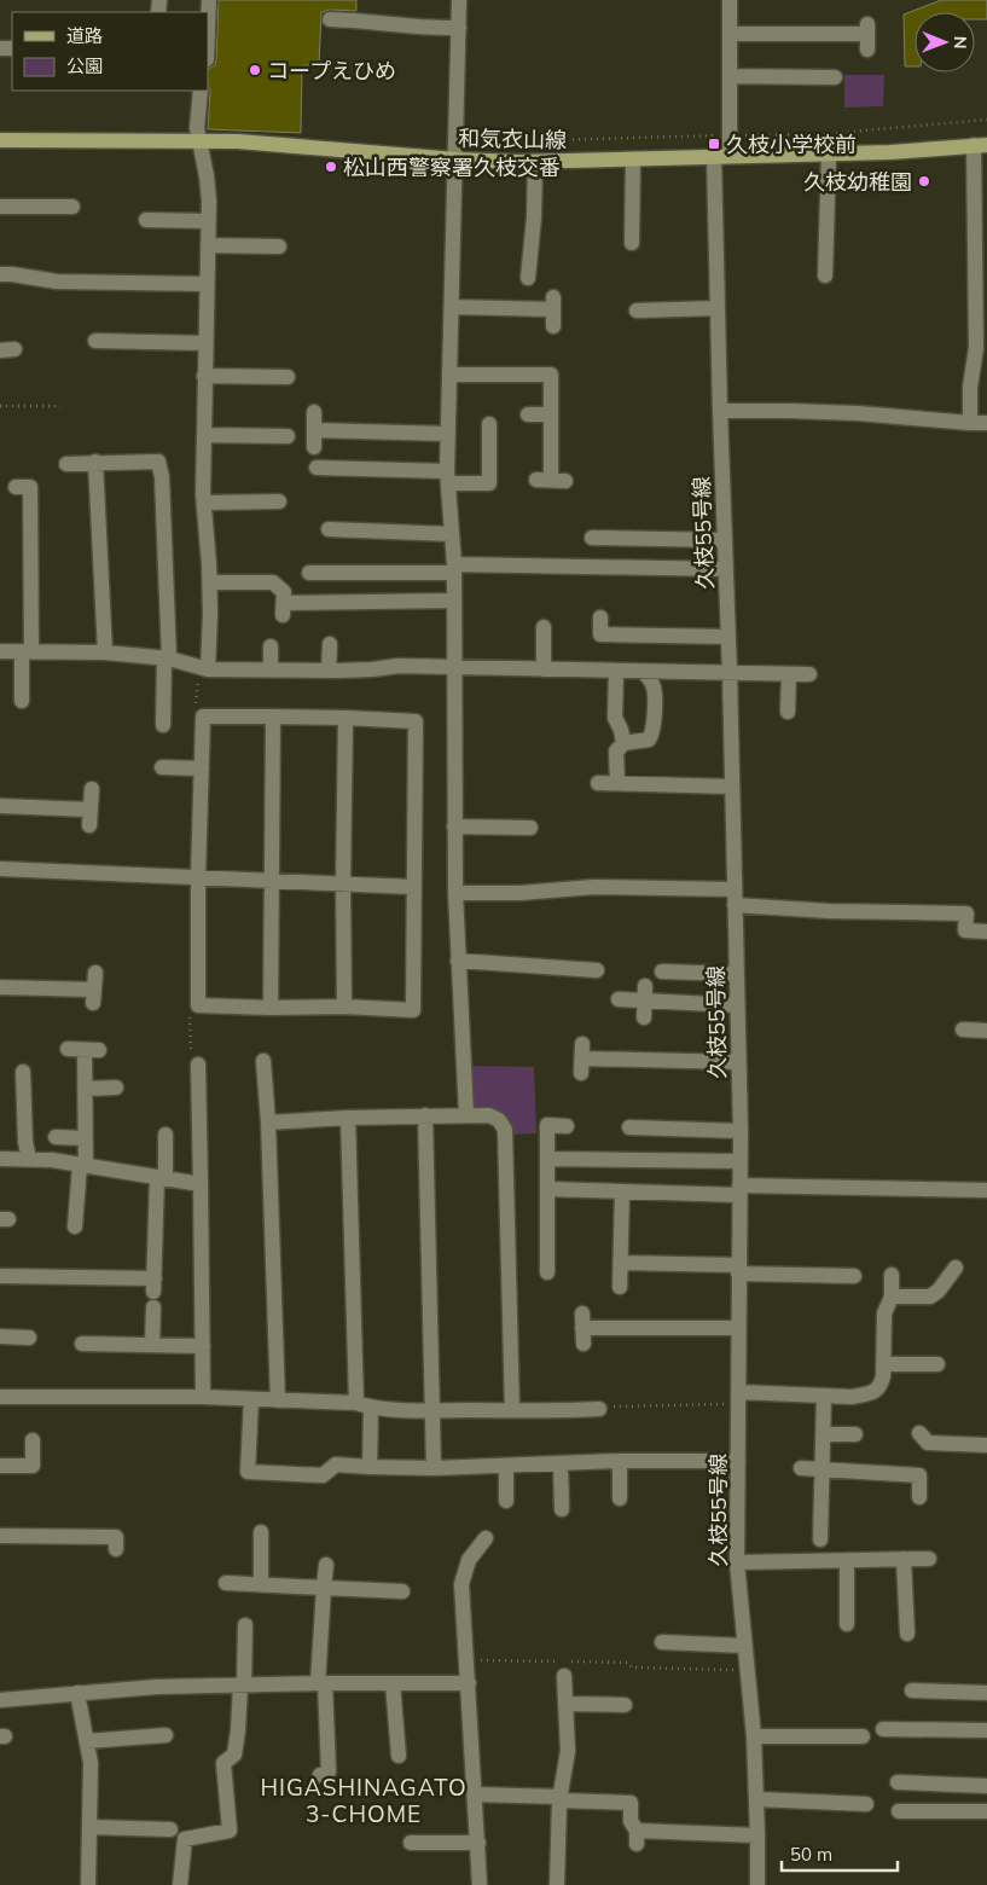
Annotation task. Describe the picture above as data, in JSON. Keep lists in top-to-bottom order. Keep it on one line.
{"streets":{"main road":["和気衣山線"],"street":["久枝55号線"]},"crossings":[["和気衣山線","久枝55号線"]],"districts":["HIGASHINAGATO 3-CHOME"],"places":{"other":["コープえひめ","松山西警察署久枝交番","久枝幼稚園"],"transit":["久枝小学校前"]},"legend":["道路","公園"],"scale_bar":"50 m","north":"right"}
